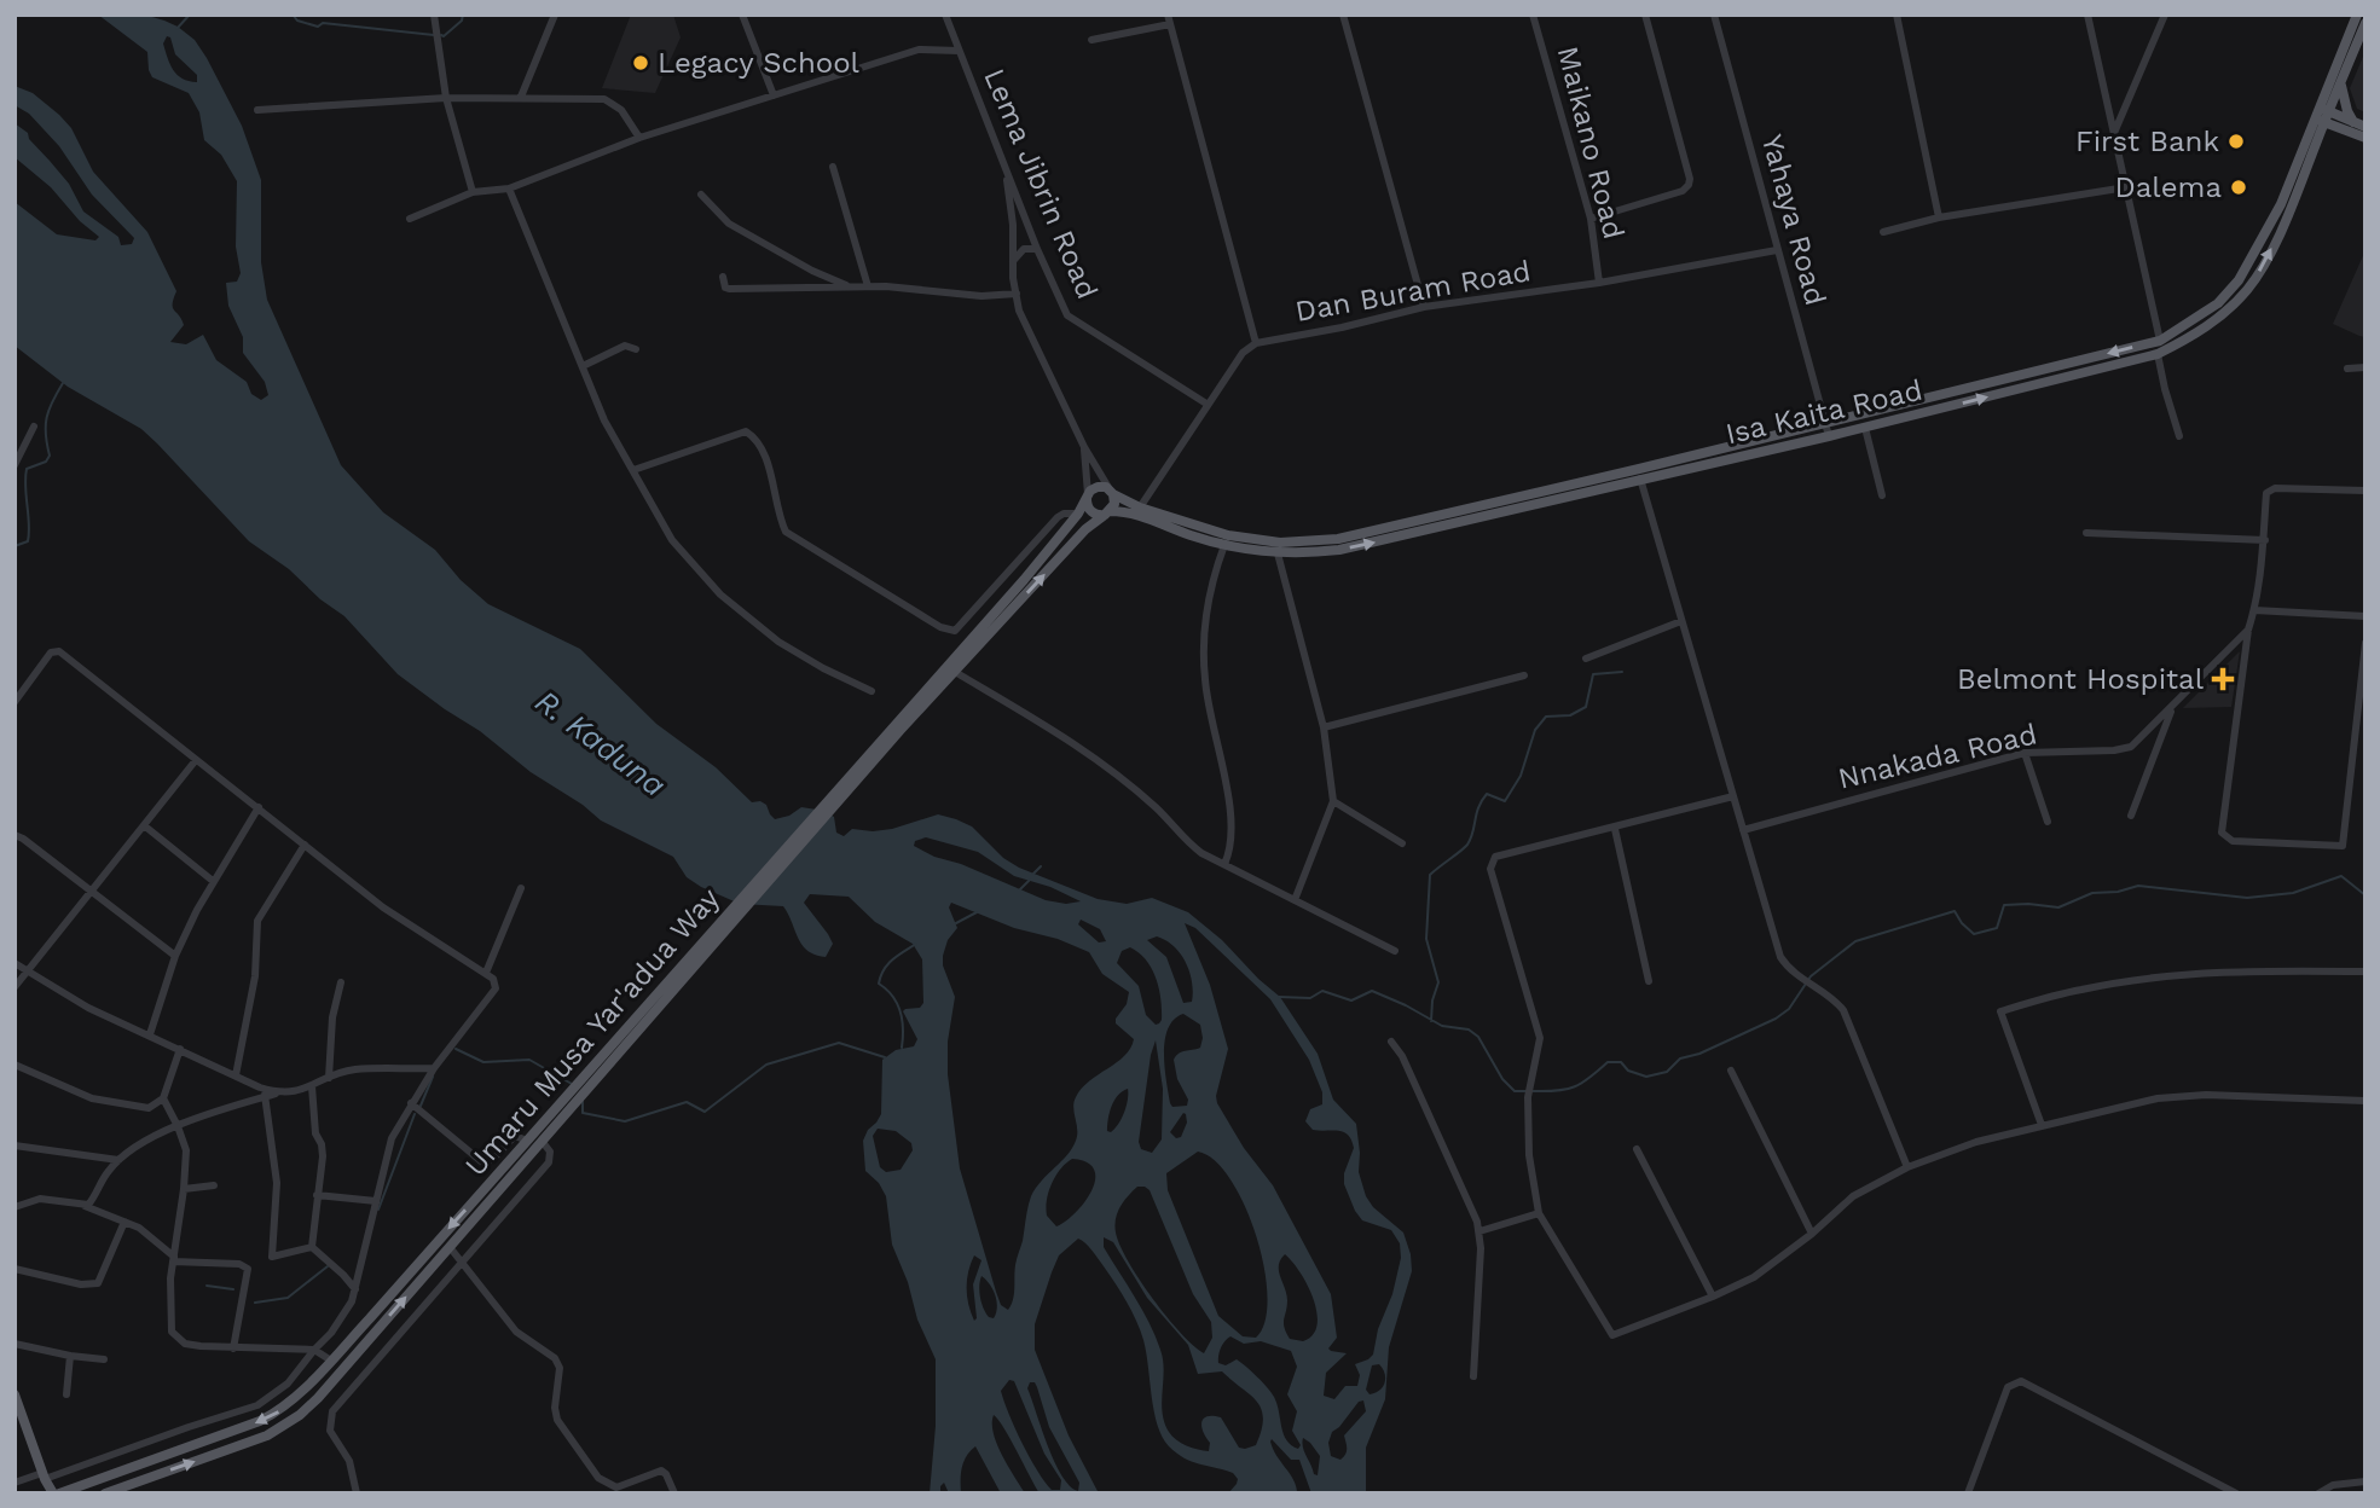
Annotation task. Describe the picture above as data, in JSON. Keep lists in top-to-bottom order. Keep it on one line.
{"streets":{"main road":["Isa Kaita Road","Umaru Musa Yar'adua Way"],"street":["Maikano Road","Lema Jibrin Road","Yahaya Road","Dan Buram Road","Nnakada Road"]},"crossings":[["Maikano Road","Dan Buram Road"],["Lema Jibrin Road","Dan Buram Road"],["Yahaya Road","Dan Buram Road"],["Yahaya Road","Isa Kaita Road"],["Dan Buram Road","Isa Kaita Road"],["Isa Kaita Road","Umaru Musa Yar'adua Way"]],"water":["R. Kaduna"],"places":{"other":["Legacy School","First Bank","Dalema"],"health":["Belmont Hospital"]}}
